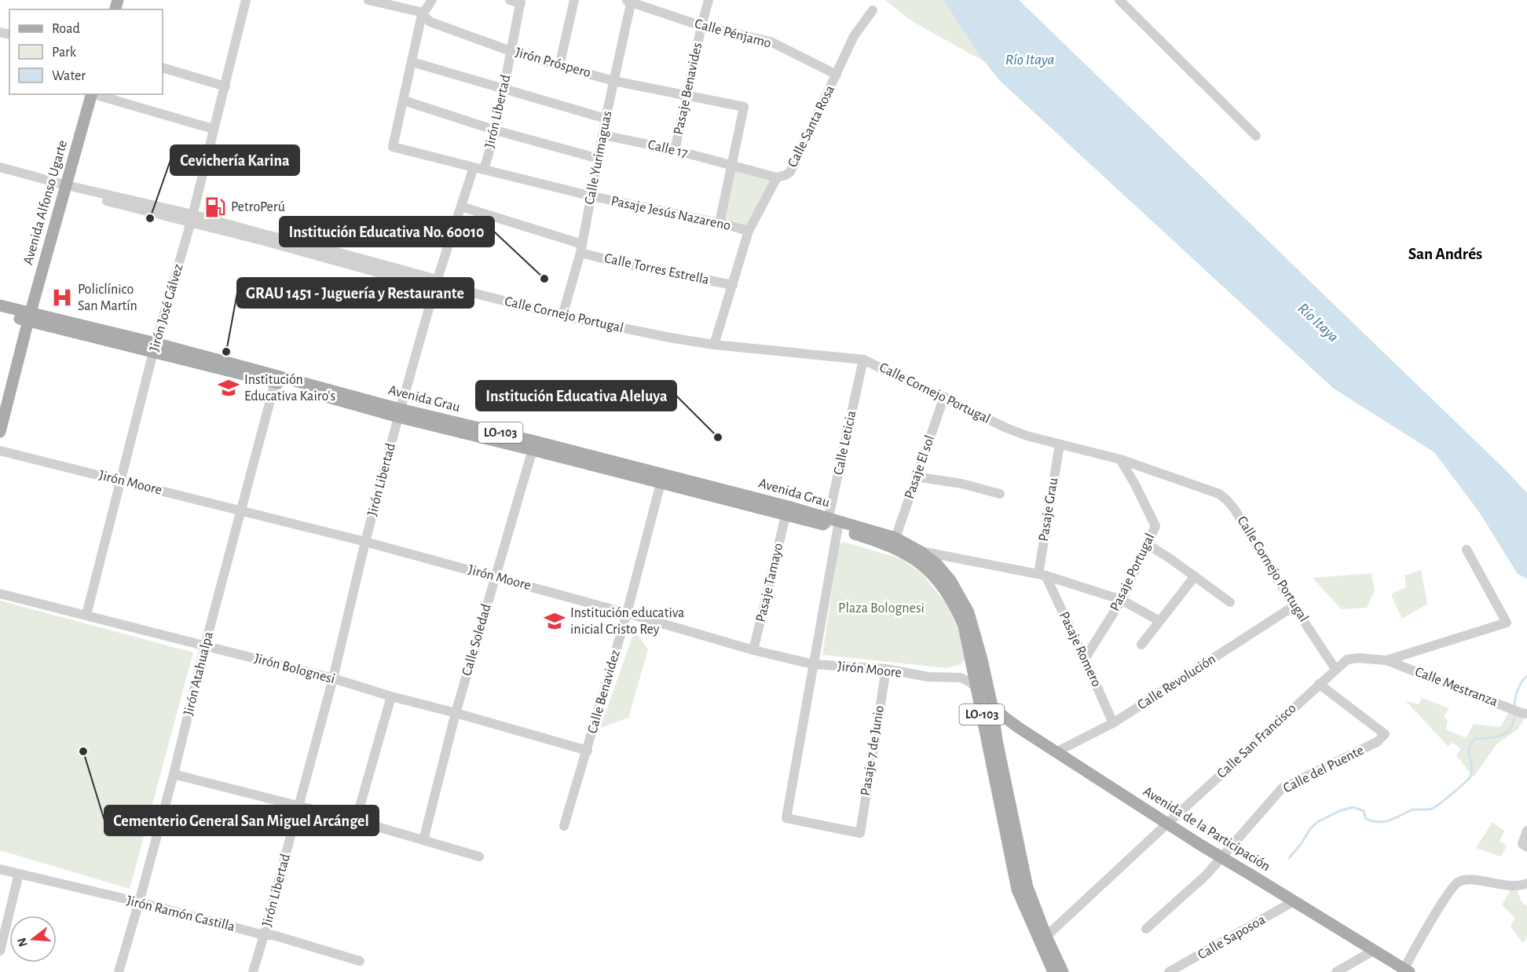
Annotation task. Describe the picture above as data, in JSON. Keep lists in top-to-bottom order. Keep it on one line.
{"streets":{"main road":["Avenida Alfonso Ugarte","Avenida Grau","LO-103","Avenida de la Participación"],"street":["Calle Pénjamo","Jirón Próspero","Pasaje Benavides","Jirón Libertad","Calle Santa Rosa","Calle 17","Calle Yurimaguas","Pasaje Jesús Nazareno","Calle Torres Estrella","Jirón José Gálvez","Calle Cornejo Portugal","Calle Leticia","Pasaje El sol","Jirón Moore","Pasaje Grau","Pasaje Portugal","Pasaje Tamayo","Calle Soledad","Pasaje Romero","Jirón Bolognesi","Jirón Atahualpa","Calle Revolución","Calle Mestranza","Calle Benavidez","Calle San Francisco","Pasaje 7 de Junio","Calle del Puente","Jirón Ramón Castilla","Calle Saposoa"]},"crossings":[["Calle Pénjamo","Pasaje Benavides"],["Calle Pénjamo","Calle Santa Rosa"],["Calle Pénjamo","Calle Yurimaguas"],["Jirón Próspero","Pasaje Benavides"],["Jirón Próspero","Jirón Libertad"],["Jirón Próspero","Calle 17"],["Jirón Próspero","Calle Yurimaguas"],["Pasaje Benavides","Calle 17"],["Jirón Libertad","Pasaje Jesús Nazareno"],["Jirón Libertad","Calle Torres Estrella"],["Jirón Libertad","Calle Cornejo Portugal"],["Jirón Libertad","Avenida Grau"],["Jirón Libertad","Jirón Moore"],["Jirón Libertad","Jirón Bolognesi"],["Jirón Libertad","Jirón Ramón Castilla"],["Calle Santa Rosa","Calle 17"],["Calle Santa Rosa","Pasaje Jesús Nazareno"],["Calle Santa Rosa","Calle Torres Estrella"],["Calle Santa Rosa","Calle Cornejo Portugal"],["Calle 17","Calle Yurimaguas"],["Calle Yurimaguas","Pasaje Jesús Nazareno"],["Calle Yurimaguas","Calle Torres Estrella"],["Calle Yurimaguas","Calle Cornejo Portugal"],["Avenida Alfonso Ugarte","Calle Cornejo Portugal"],["Avenida Alfonso Ugarte","Avenida Grau"],["Jirón José Gálvez","Calle Cornejo Portugal"],["Jirón José Gálvez","Avenida Grau"],["Jirón José Gálvez","Jirón Moore"],["Jirón José Gálvez","Jirón Bolognesi"],["Calle Cornejo Portugal","Calle Leticia"],["Calle Cornejo Portugal","Pasaje El sol"],["Calle Cornejo Portugal","Pasaje Grau"],["Calle Cornejo Portugal","Pasaje Portugal"],["Calle Cornejo Portugal","Calle Revolución"],["Calle Cornejo Portugal","Calle San Francisco"],["Avenida Grau","LO-103"],["Avenida Grau","Calle Leticia"],["Avenida Grau","Pasaje El sol"],["Avenida Grau","Jirón Moore"],["Avenida Grau","Pasaje Grau"],["Avenida Grau","Pasaje Portugal"],["Avenida Grau","Pasaje Tamayo"],["Avenida Grau","Calle Soledad"],["Avenida Grau","Pasaje Romero"],["Avenida Grau","Jirón Atahualpa"],["Avenida Grau","Calle Benavidez"],["Avenida Grau","Avenida de la Participación"],["LO-103","Calle Leticia"],["LO-103","Jirón Moore"],["LO-103","Calle San Francisco"],["LO-103","Avenida de la Participación"],["Calle Leticia","Jirón Moore"],["Calle Leticia","Pasaje 7 de Junio"],["Jirón Moore","Pasaje Tamayo"],["Jirón Moore","Calle Soledad"],["Jirón Moore","Jirón Atahualpa"],["Jirón Moore","Calle Benavidez"],["Jirón Moore","Pasaje 7 de Junio"],["Jirón Moore","Avenida de la Participación"],["Pasaje Grau","Pasaje Romero"],["Pasaje Portugal","Pasaje Romero"],["Calle Soledad","Jirón Bolognesi"],["Pasaje Romero","Calle Revolución"],["Jirón Bolognesi","Jirón Atahualpa"],["Jirón Bolognesi","Calle Benavidez"],["Jirón Atahualpa","Jirón Ramón Castilla"],["Calle Revolución","Avenida de la Participación"],["Calle Mestranza","Calle San Francisco"],["Calle San Francisco","Calle del Puente"],["Calle San Francisco","Avenida de la Participación"],["Avenida de la Participación","Calle Saposoa"]],"districts":["San Andrés"],"water":["Río Itaya"],"parks":["Plaza Bolognesi"],"places":{"fuel station":["PetroPerú"],"other":["Cevichería Karina","Institución Educativa No. 60010","GRAU 1451 - Juguería y Restaurante","Institución Educativa Aleluya","Cementerio General San Miguel Arcángel"],"hospital":["Policlínico San Martín"],"school or university":["Institución Educativa Kairo's","Institución educativa inicial Cristo Rey"]},"legend":["Road","Park","Water"],"north":"left"}
